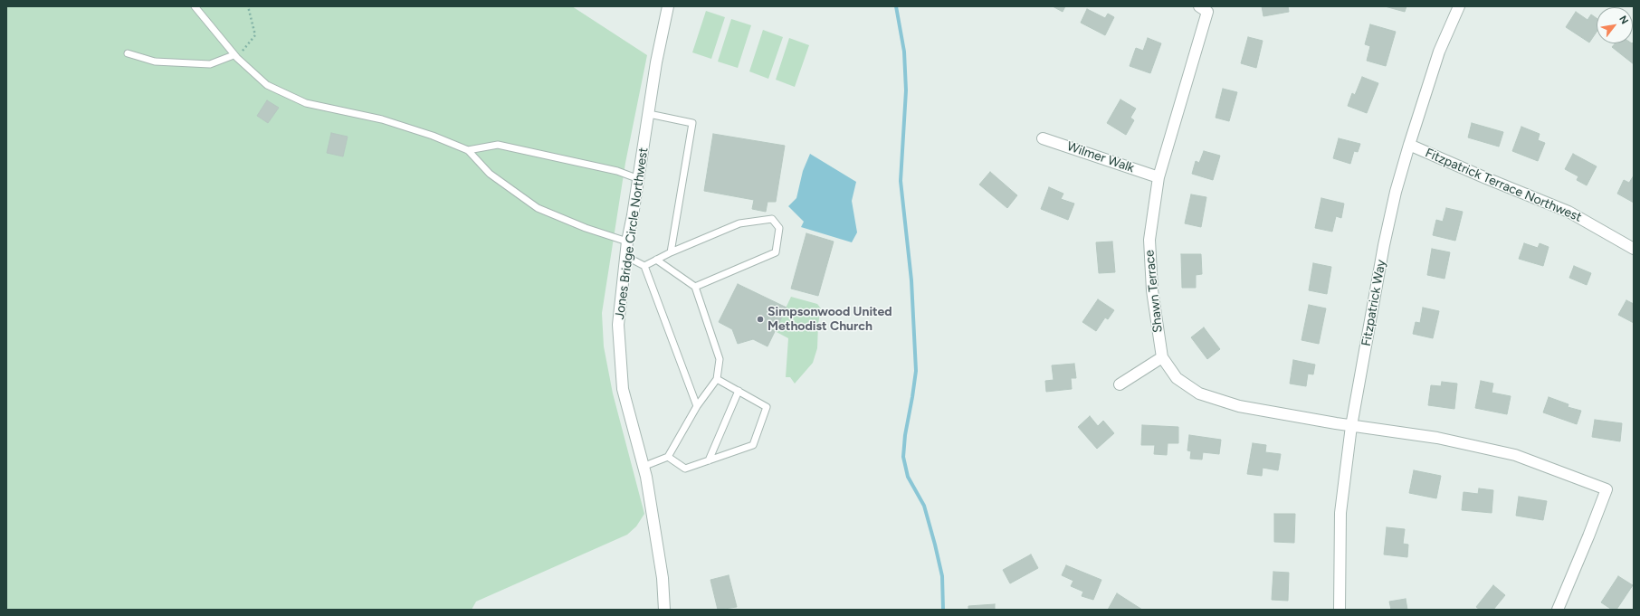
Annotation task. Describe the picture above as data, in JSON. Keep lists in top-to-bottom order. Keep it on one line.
{"streets":{"street":["Wilmer Walk","Fitzpatrick Terrace Northwest","Jones Bridge Circle Northwest","Shawn Terrace","Fitzpatrick Way"]},"crossings":[["Wilmer Walk","Shawn Terrace"],["Fitzpatrick Terrace Northwest","Fitzpatrick Way"],["Shawn Terrace","Fitzpatrick Way"]],"places":["Simpsonwood United Methodist Church"],"north":"top right"}
